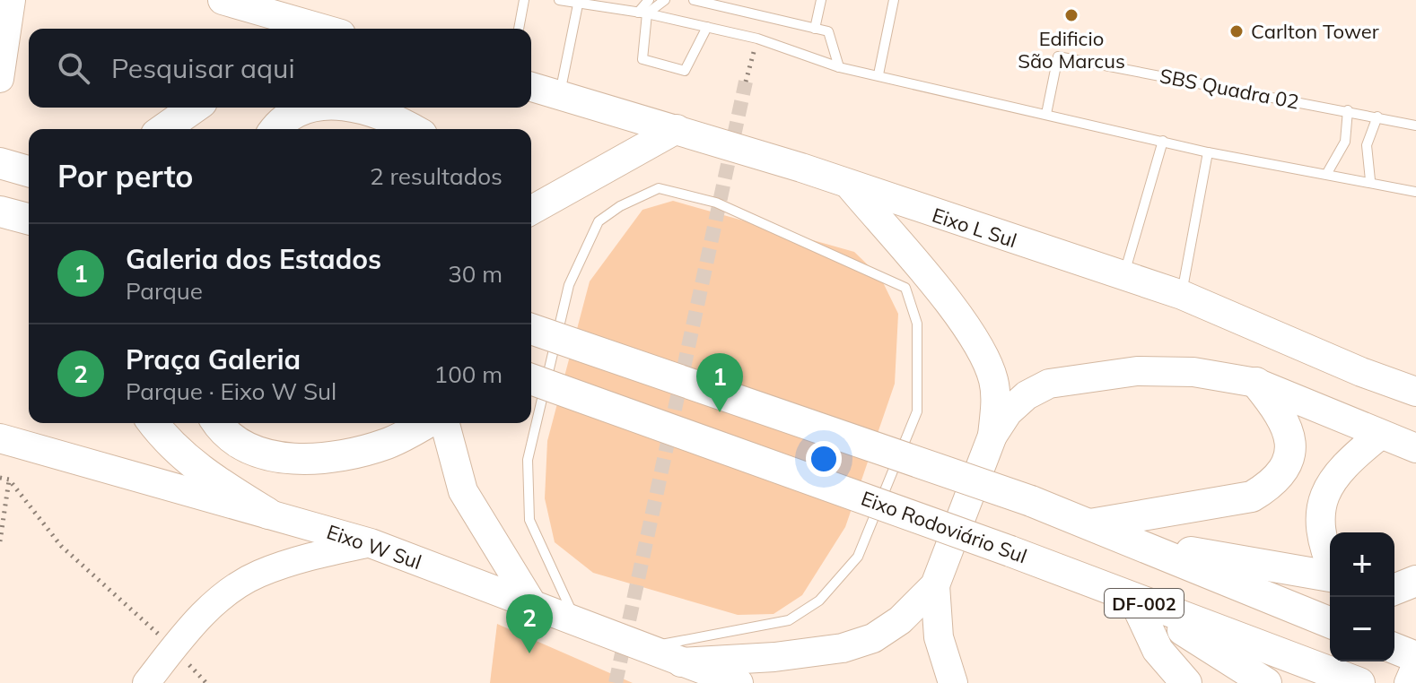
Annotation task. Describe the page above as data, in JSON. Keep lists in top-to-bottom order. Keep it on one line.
{"streets":{"highway":["Eixo Rodoviário Sul","DF-002"],"main road":["Eixo L Sul","Eixo W Sul"],"lane":["SBS Quadra 02"]},"places":["Edificio São Marcus","Carlton Tower"],"page":{"search":"Pesquisar aqui","heading":["Por perto","2 resultados"],"list":[{"mark":"1","name":"Galeria dos Estados","note":"Parque","value":"30 m"},{"mark":"2","name":"Praça Galeria","note":"Parque · Eixo W Sul","value":"100 m"}],"pins":["1","2"],"map_buttons":["+","−"]}}
